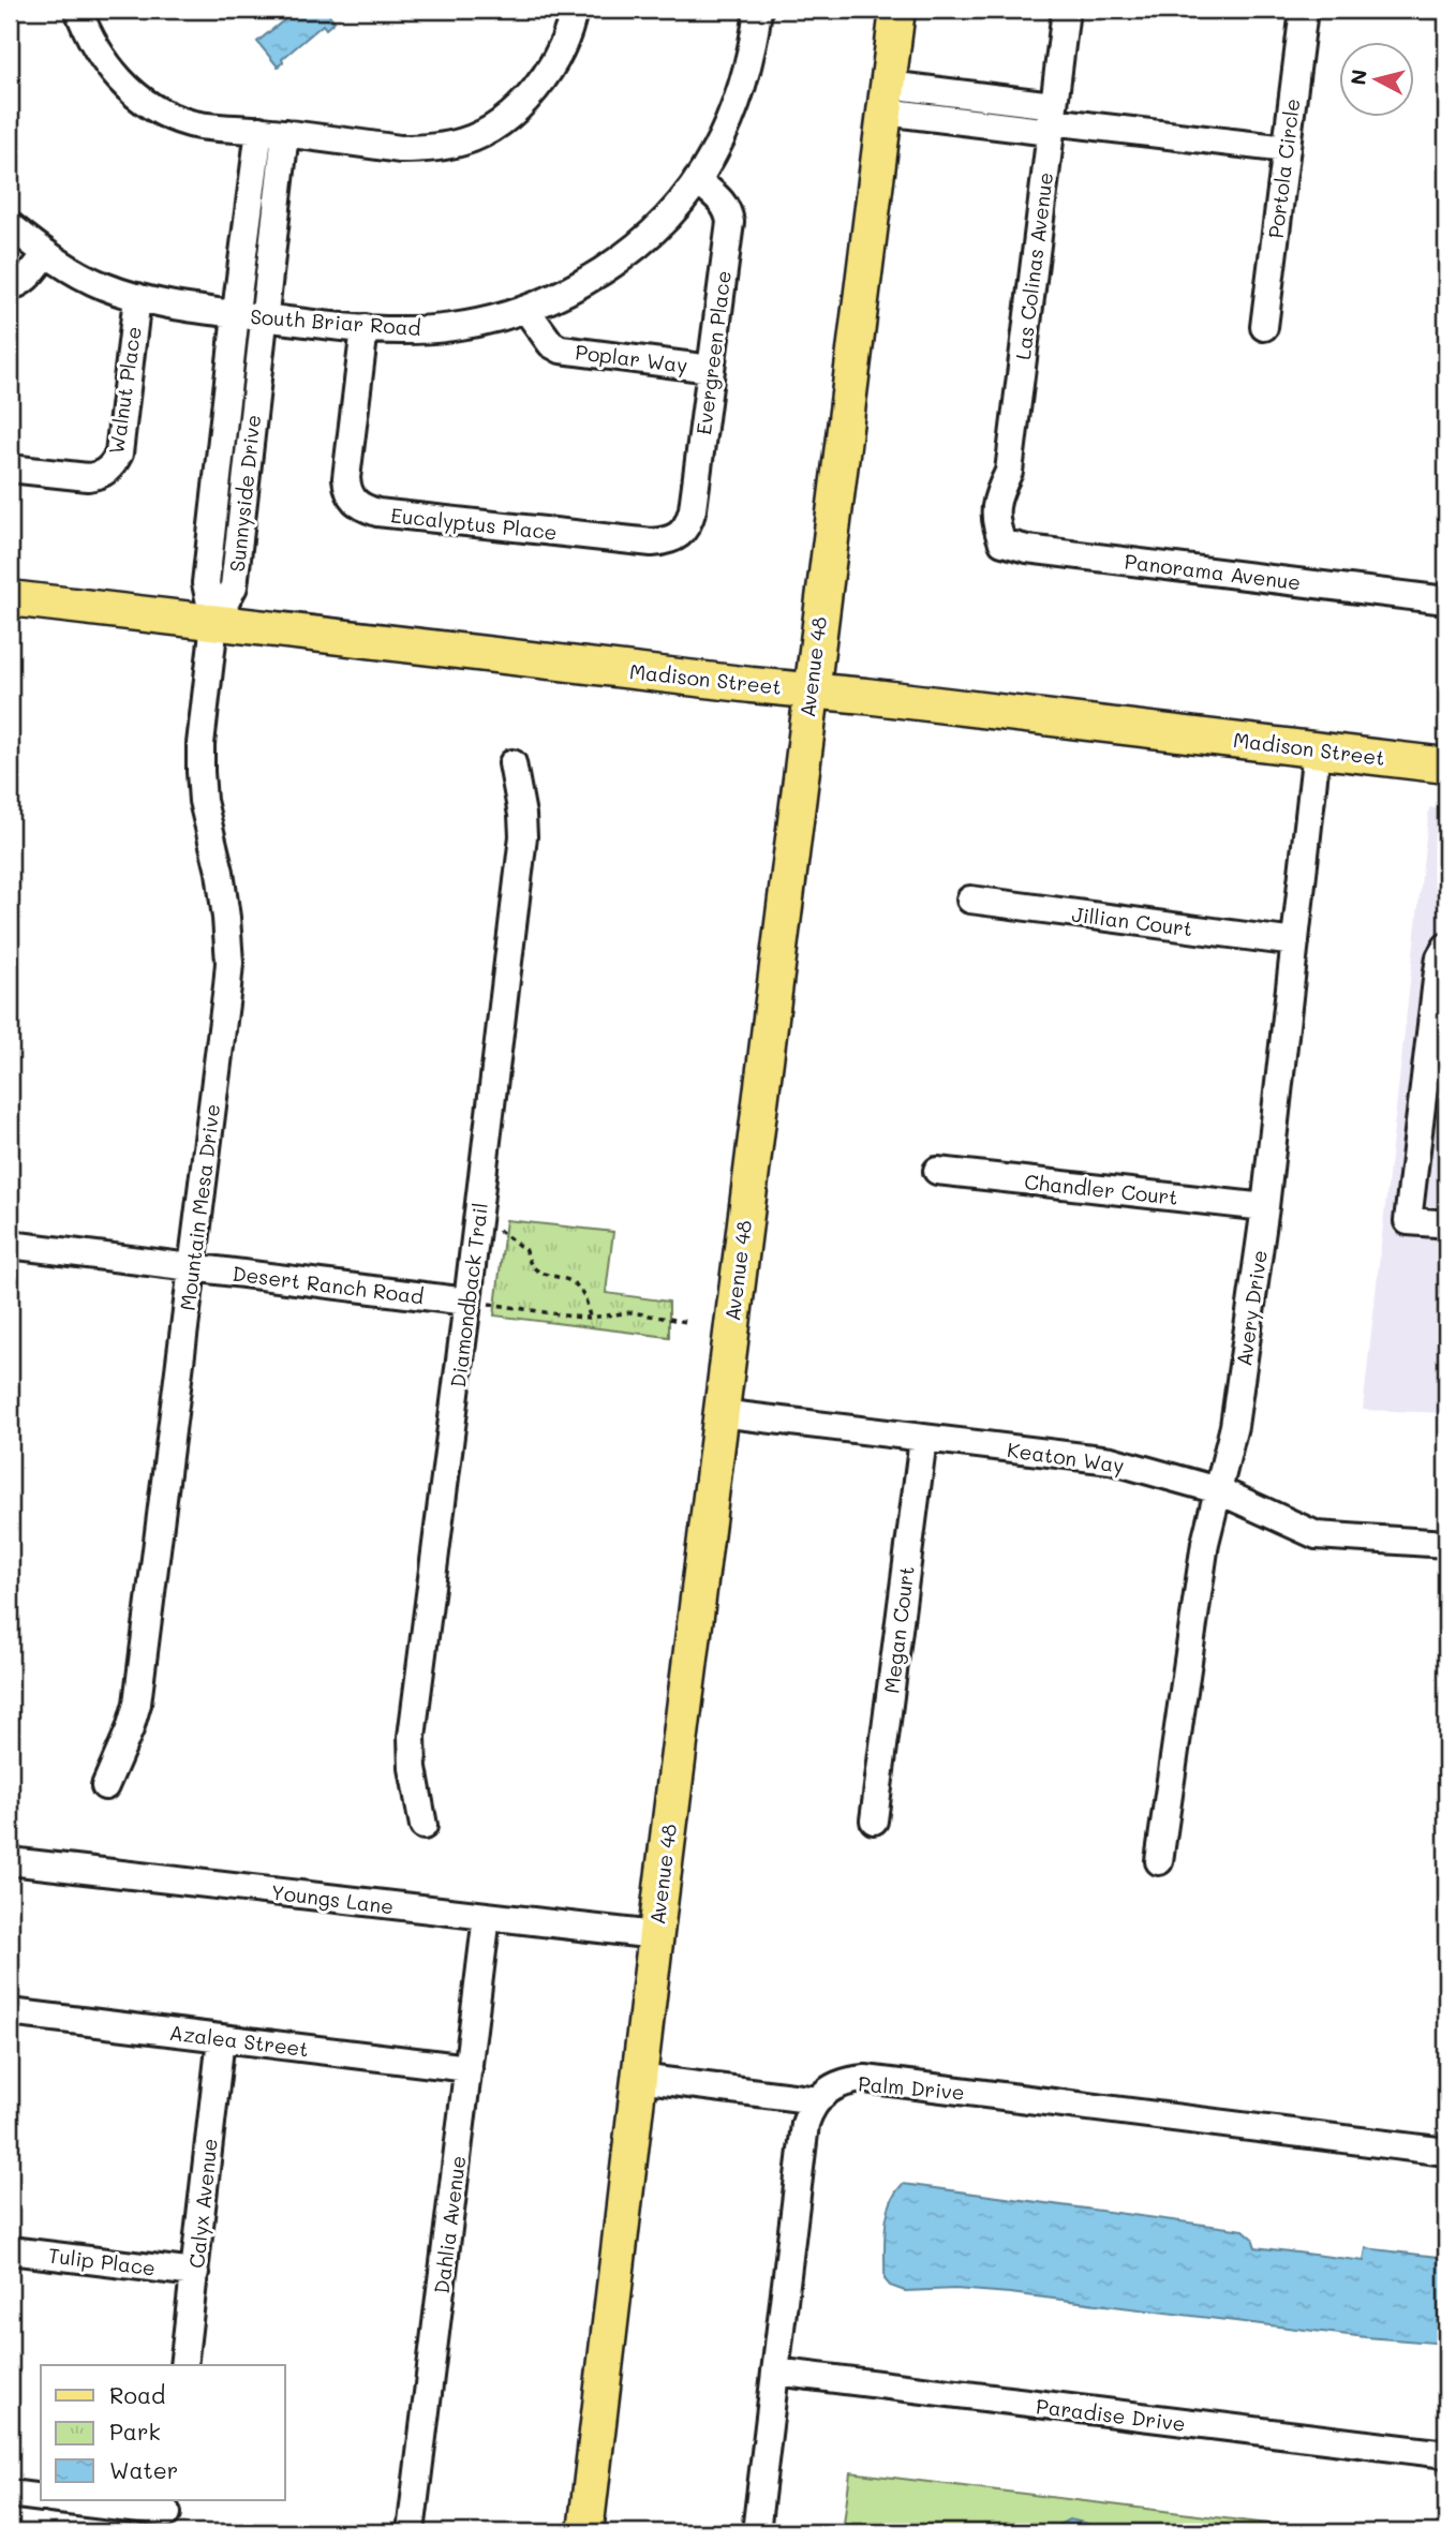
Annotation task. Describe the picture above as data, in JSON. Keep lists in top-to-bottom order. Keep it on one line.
{"streets":{"main road":["Avenue 48","Madison Street"],"street":["Portola Circle","Las Colinas Avenue","South Briar Road","Evergreen Place","Poplar Way","Walnut Place","Sunnyside Drive","Eucalyptus Place","Panorama Avenue","Jillian Court","Chandler Court","Mountain Mesa Drive","Desert Ranch Road","Diamondback Trail","Avery Drive","Keaton Way","Megan Court","Youngs Lane","Azalea Street","Palm Drive","Calyx Avenue","Dahlia Avenue","Tulip Place","Paradise Drive"]},"crossings":[["Las Colinas Avenue","Panorama Avenue"],["South Briar Road","Evergreen Place"],["South Briar Road","Poplar Way"],["South Briar Road","Walnut Place"],["South Briar Road","Sunnyside Drive"],["South Briar Road","Eucalyptus Place"],["Evergreen Place","Poplar Way"],["Evergreen Place","Eucalyptus Place"],["Sunnyside Drive","Madison Street"],["Sunnyside Drive","Mountain Mesa Drive"],["Avenue 48","Madison Street"],["Avenue 48","Keaton Way"],["Avenue 48","Youngs Lane"],["Madison Street","Mountain Mesa Drive"],["Madison Street","Avery Drive"],["Jillian Court","Avery Drive"],["Chandler Court","Avery Drive"],["Mountain Mesa Drive","Desert Ranch Road"],["Desert Ranch Road","Diamondback Trail"],["Avery Drive","Keaton Way"],["Keaton Way","Megan Court"],["Youngs Lane","Dahlia Avenue"],["Azalea Street","Calyx Avenue"],["Azalea Street","Dahlia Avenue"],["Calyx Avenue","Tulip Place"]],"legend":["Road","Park","Water"],"north":"left"}
